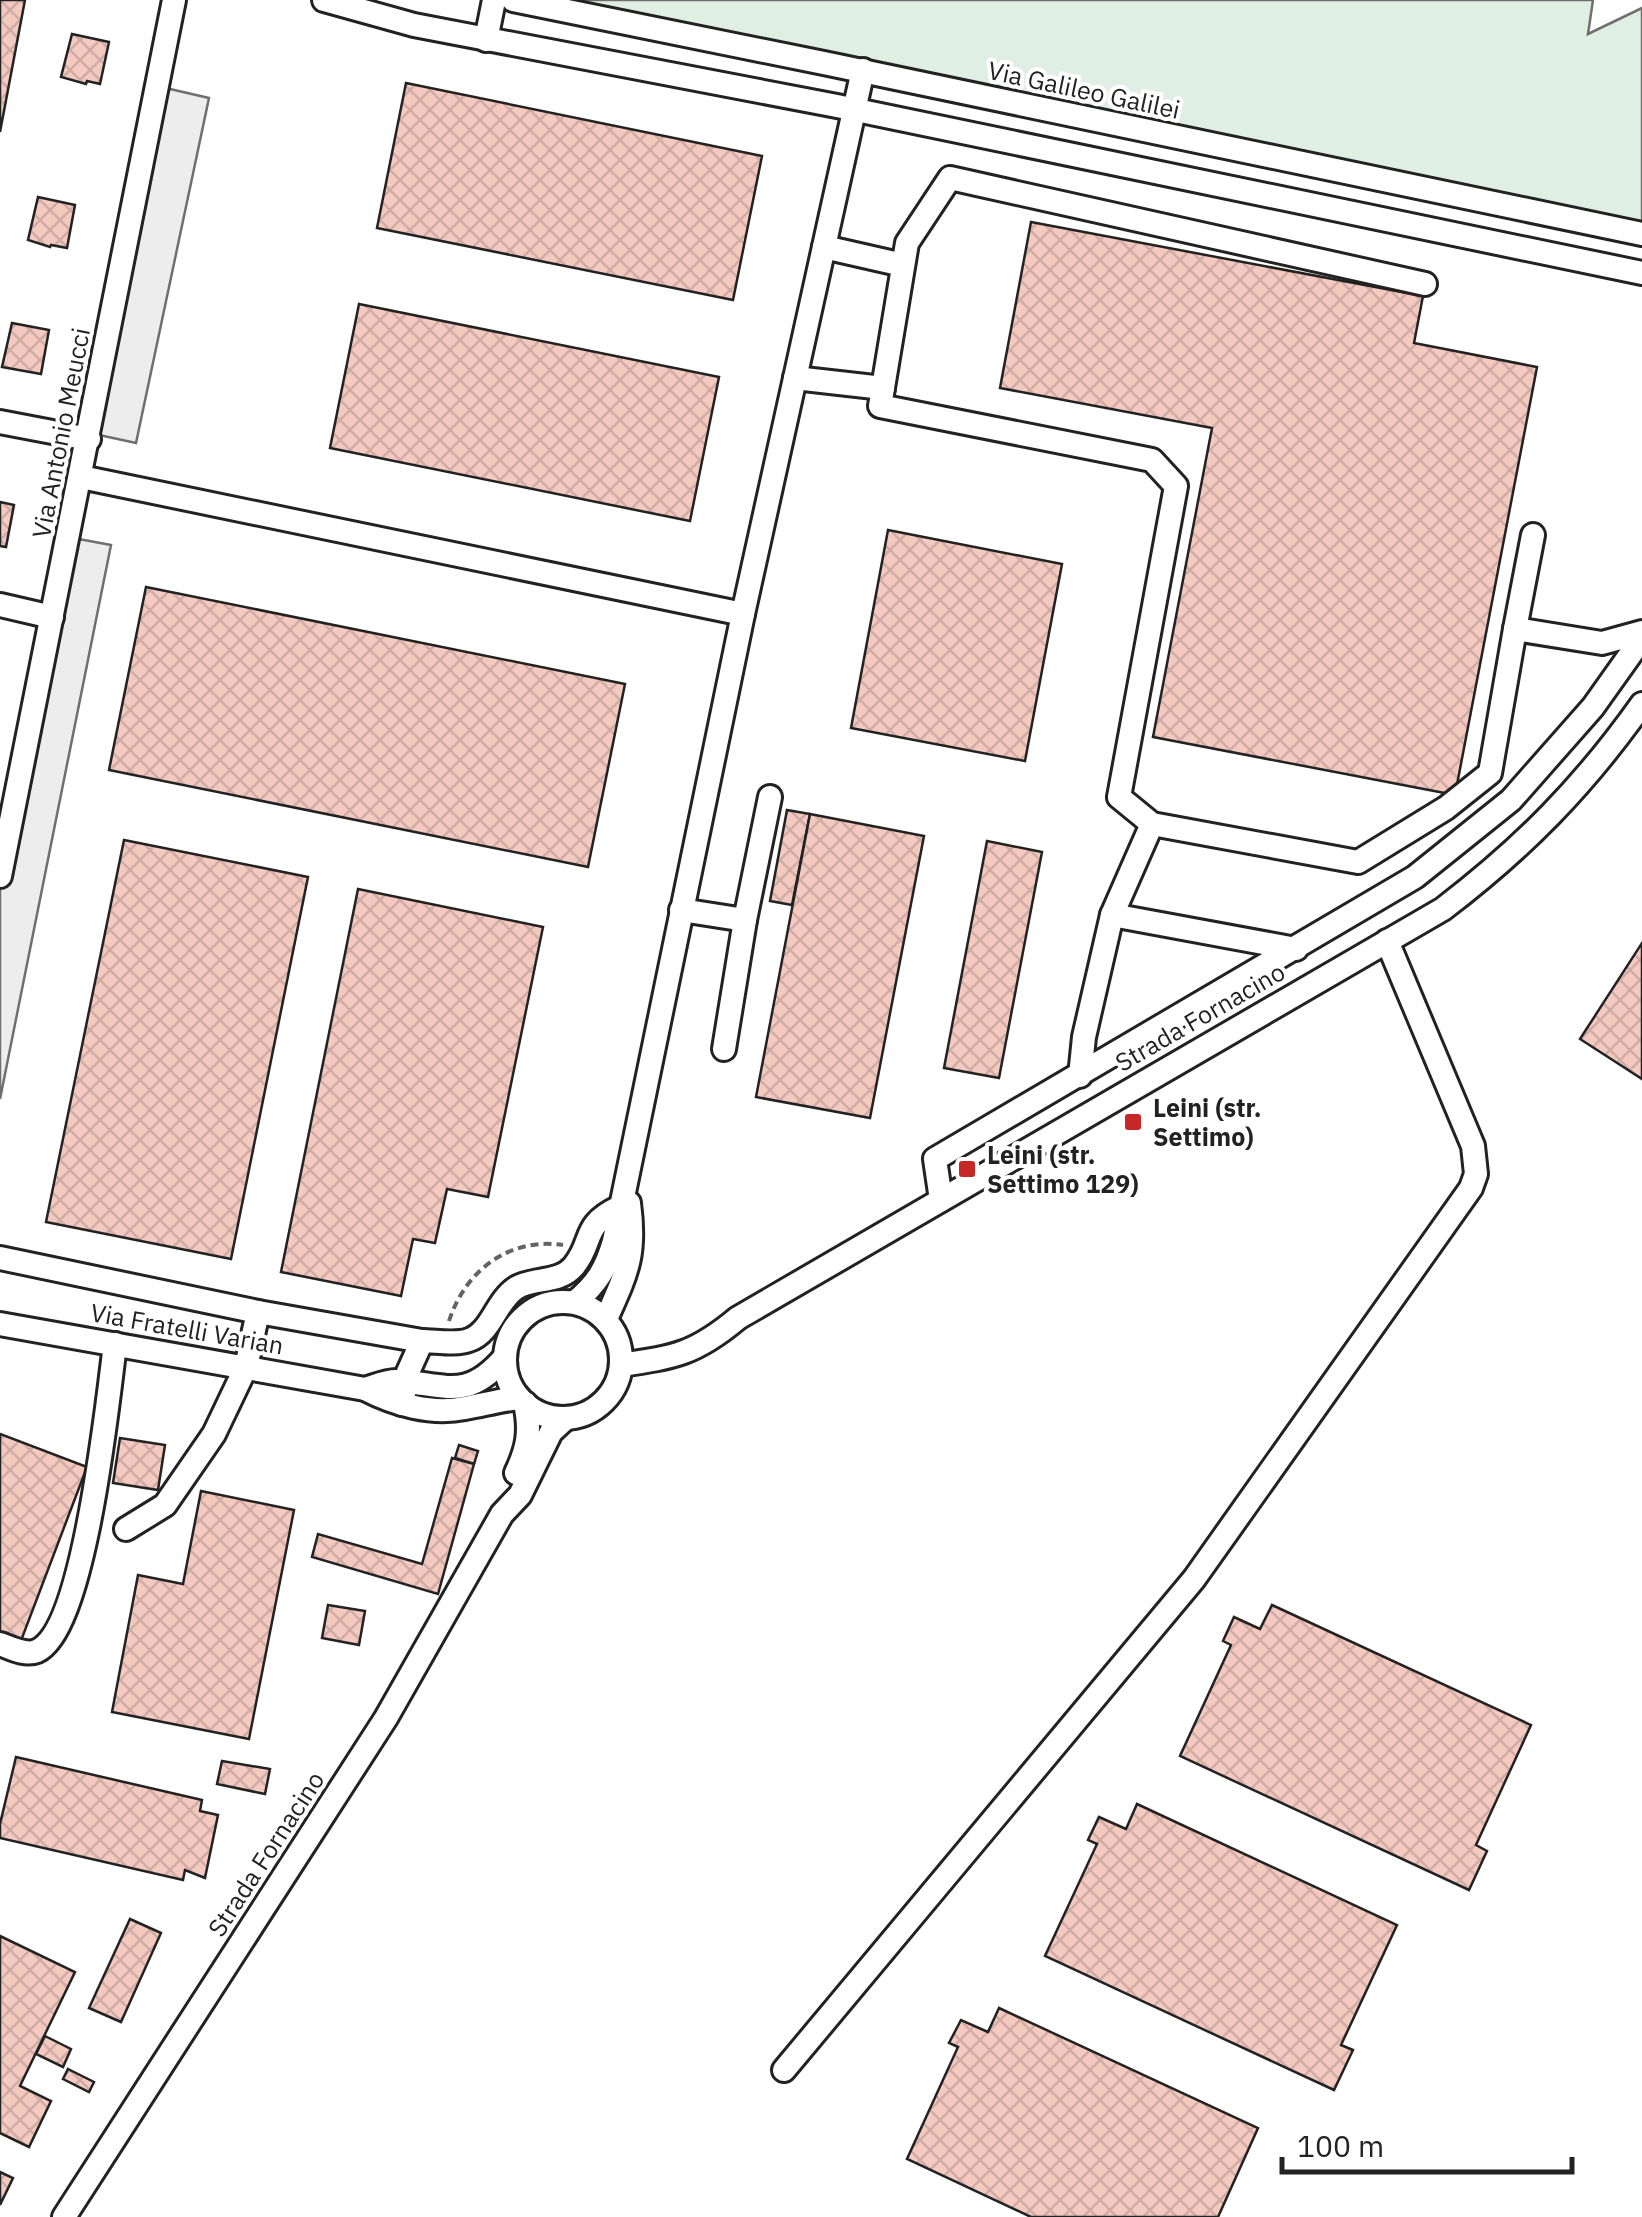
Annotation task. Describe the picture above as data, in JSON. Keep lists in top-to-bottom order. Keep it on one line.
{"streets":{"street":["Via Galileo Galilei","Via Antonio Meucci","Strada Fornacino","Via Fratelli Varian"]},"crossings":[["Strada Fornacino","Via Fratelli Varian"]],"places":{"transit":["Leini (str. Settimo)","Leini (str. Settimo 129)"]},"scale_bar":"100 m"}
